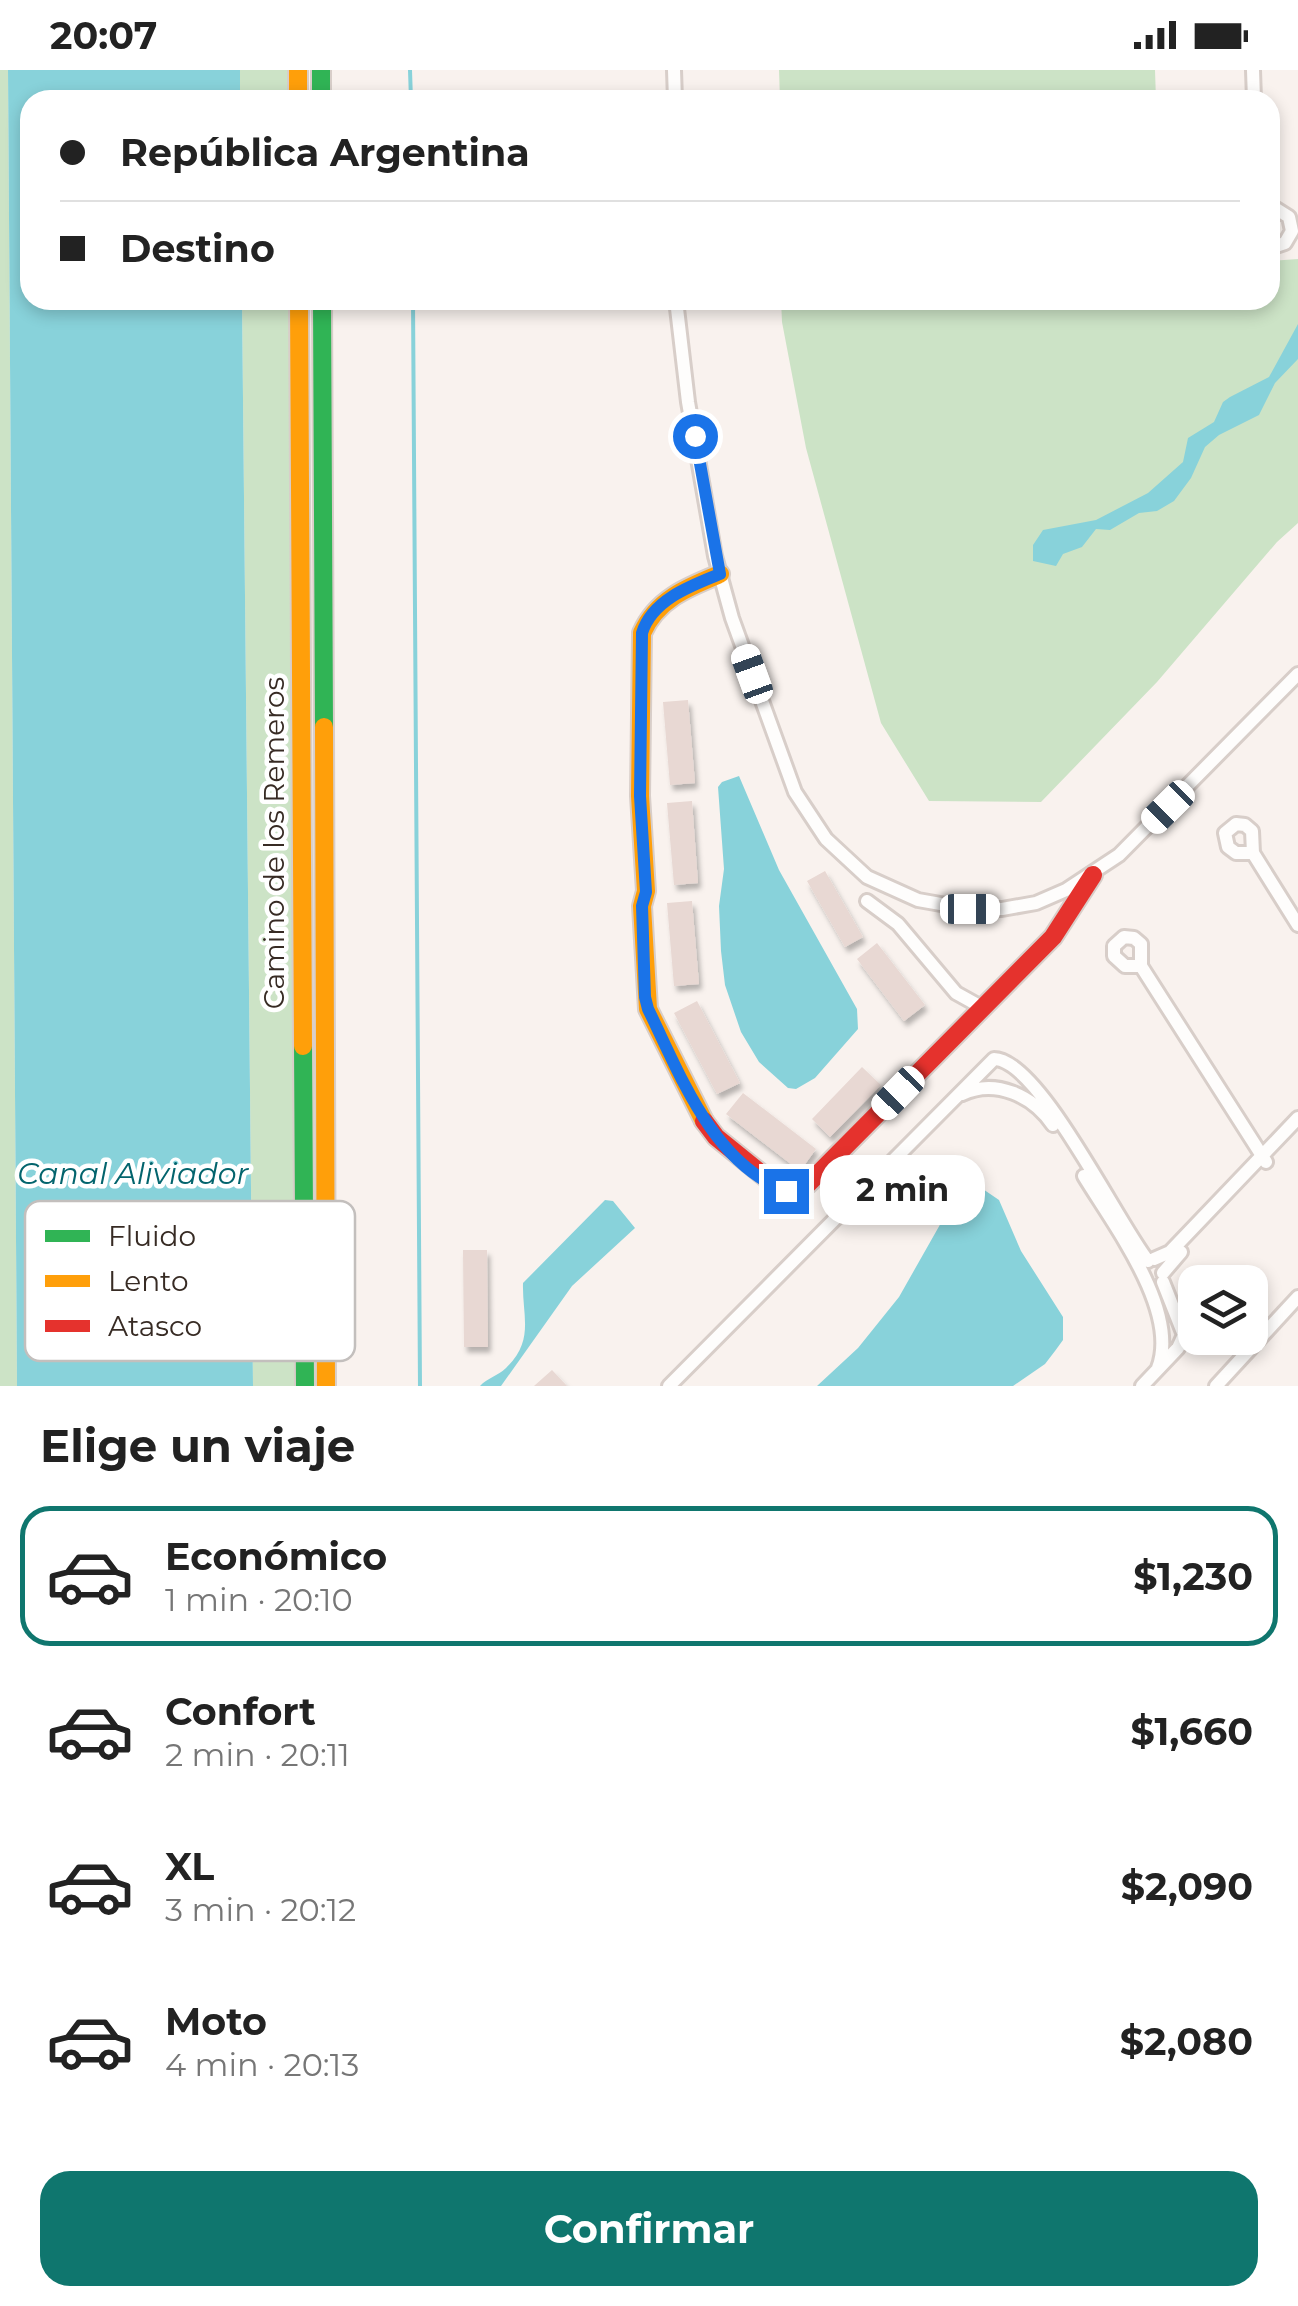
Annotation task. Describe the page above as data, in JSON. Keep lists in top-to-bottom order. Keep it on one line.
{"streets":{"main road":["Camino de los Remeros"]},"water":["Canal Aliviador"],"legend":["Fluido","Lento","Atasco"],"page":{"status":"20:07","banner":["República Argentina","Destino"],"bubble":"2 min","heading":"Elige un viaje","list":[{"name":"Económico","note":"1 min · 20:10","value":"$1,230"},{"name":"Confort","note":"2 min · 20:11","value":"$1,660"},{"name":"XL","note":"3 min · 20:12","value":"$2,090"},{"name":"Moto","note":"4 min · 20:13","value":"$2,080"}],"buttons":"Confirmar"}}
